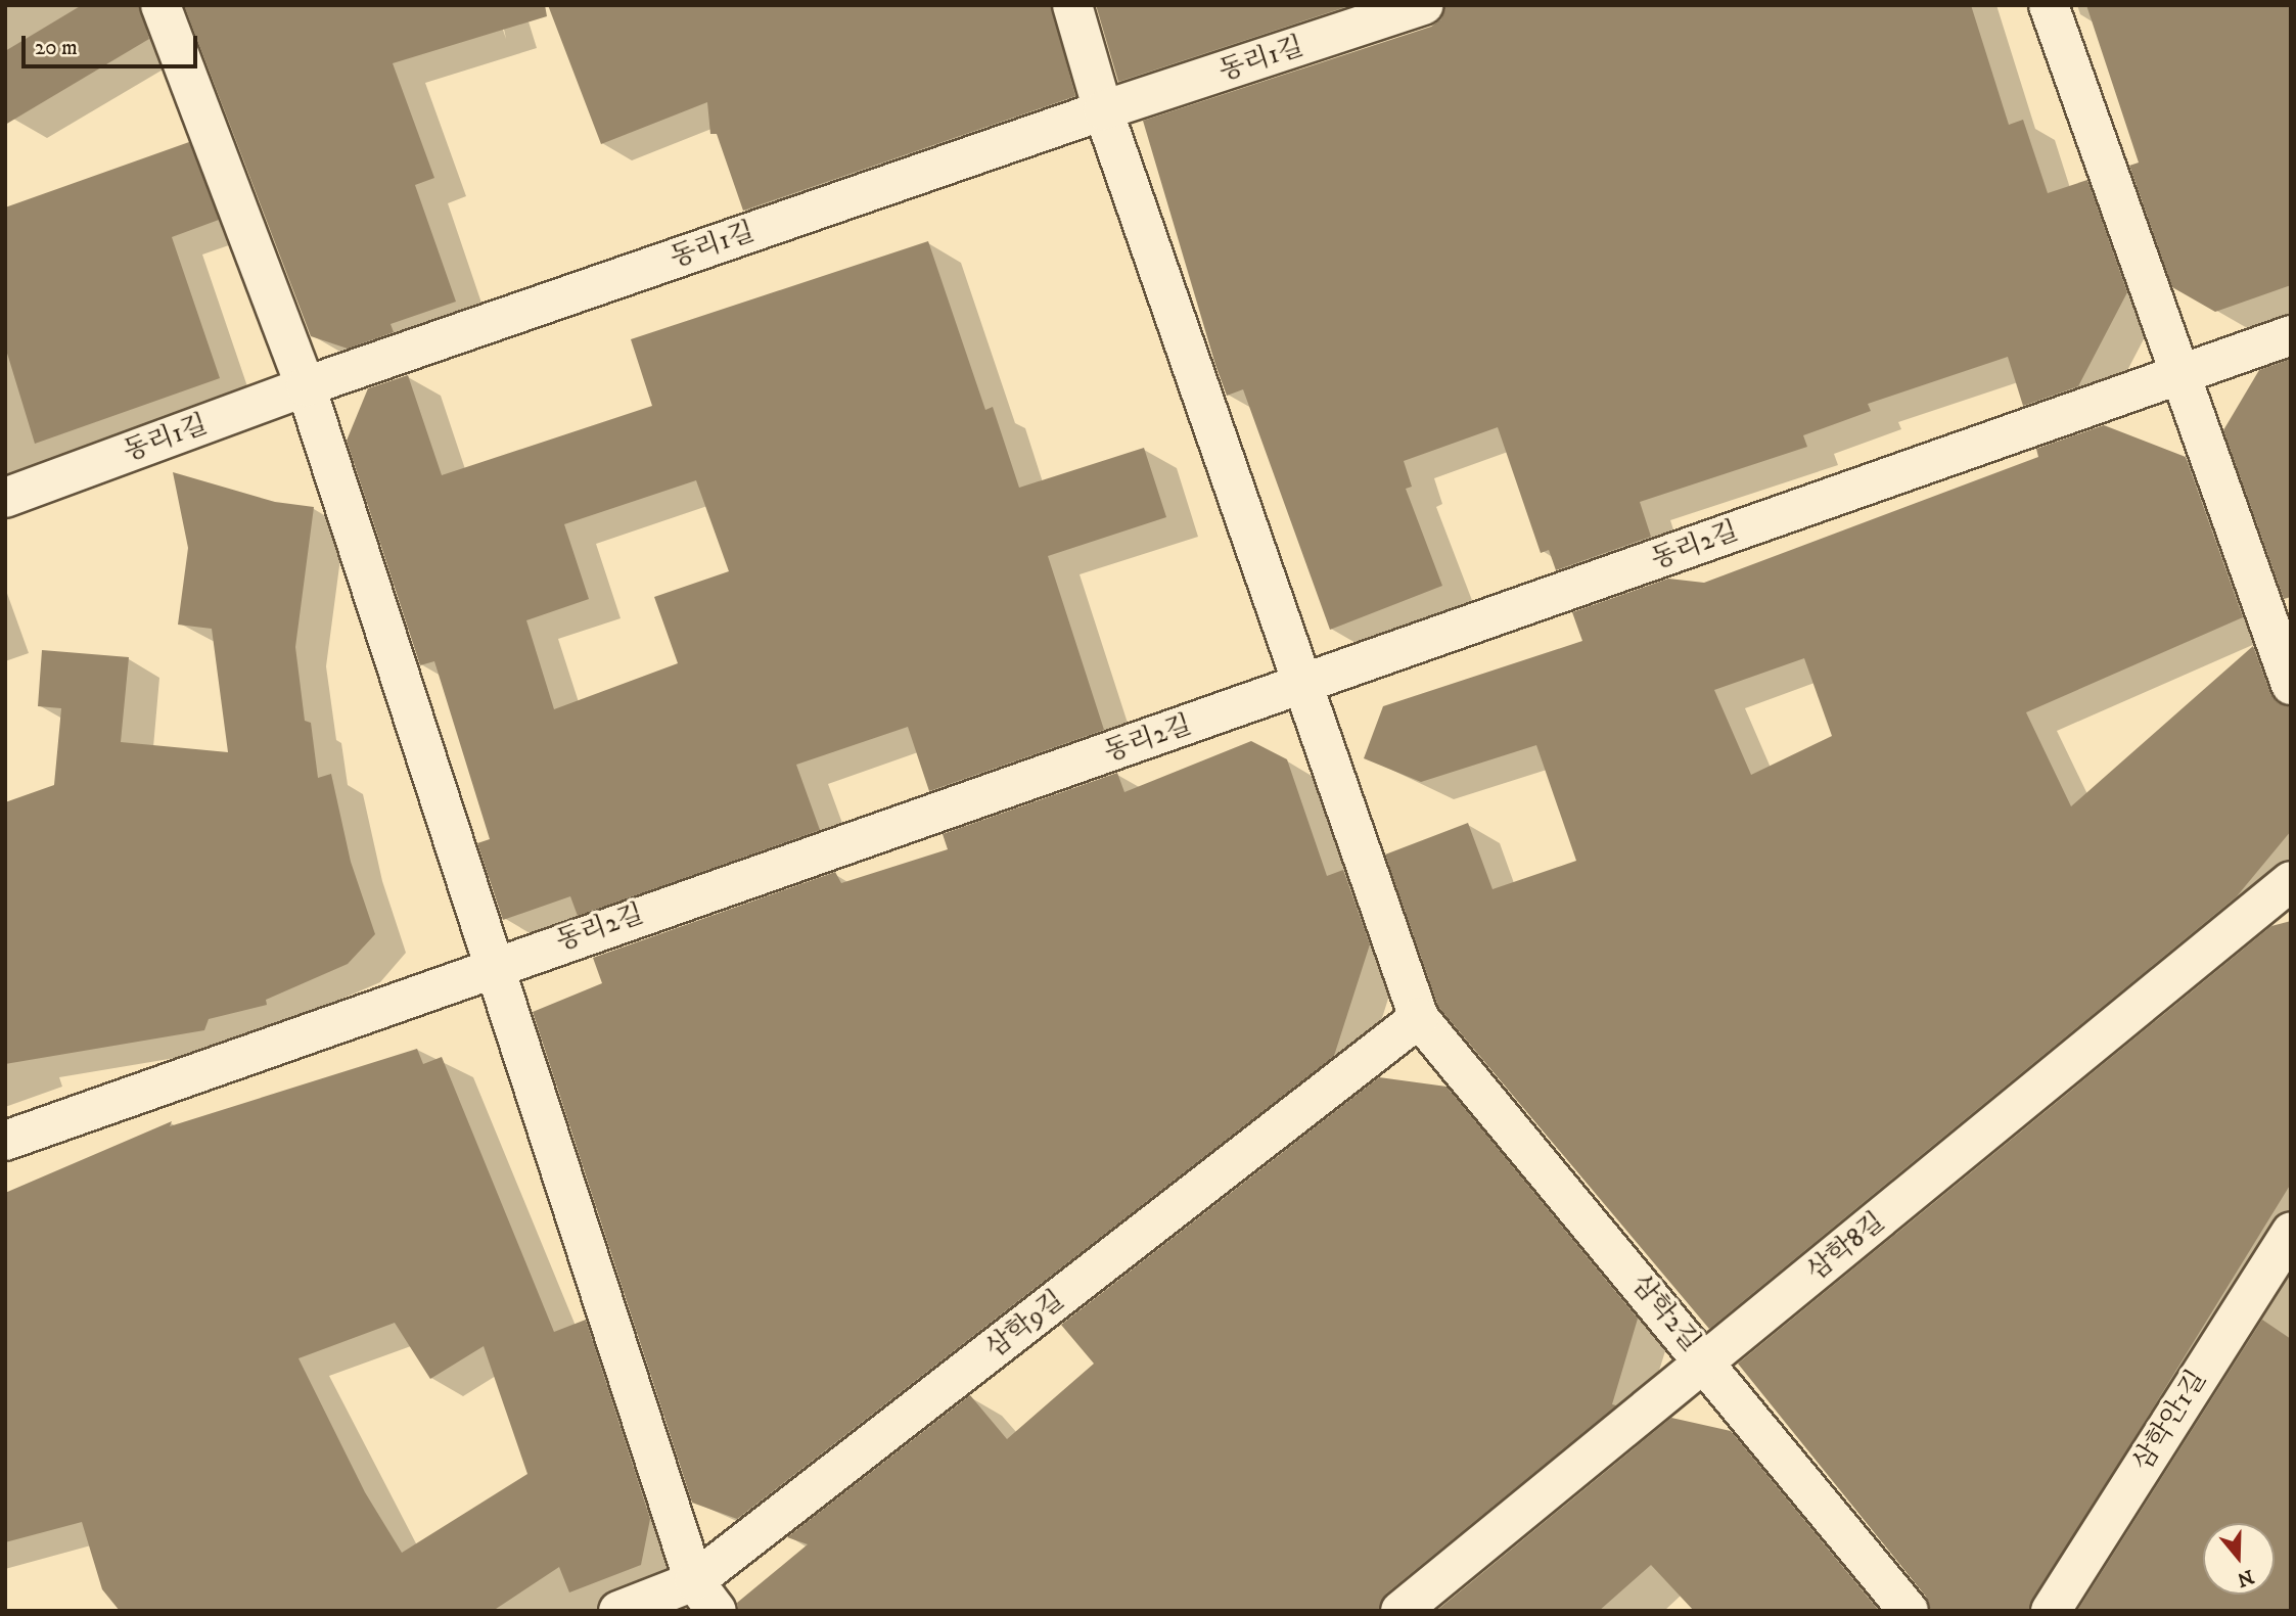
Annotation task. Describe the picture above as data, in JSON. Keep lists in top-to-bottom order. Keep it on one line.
{"streets":{"street":["동리1길","동리2길","삼학8길","삼학2길","삼학9길","삼학안1길"]},"crossings":[["삼학8길","삼학2길"],["삼학2길","삼학9길"]],"scale_bar":"20 m","north":"bottom"}
